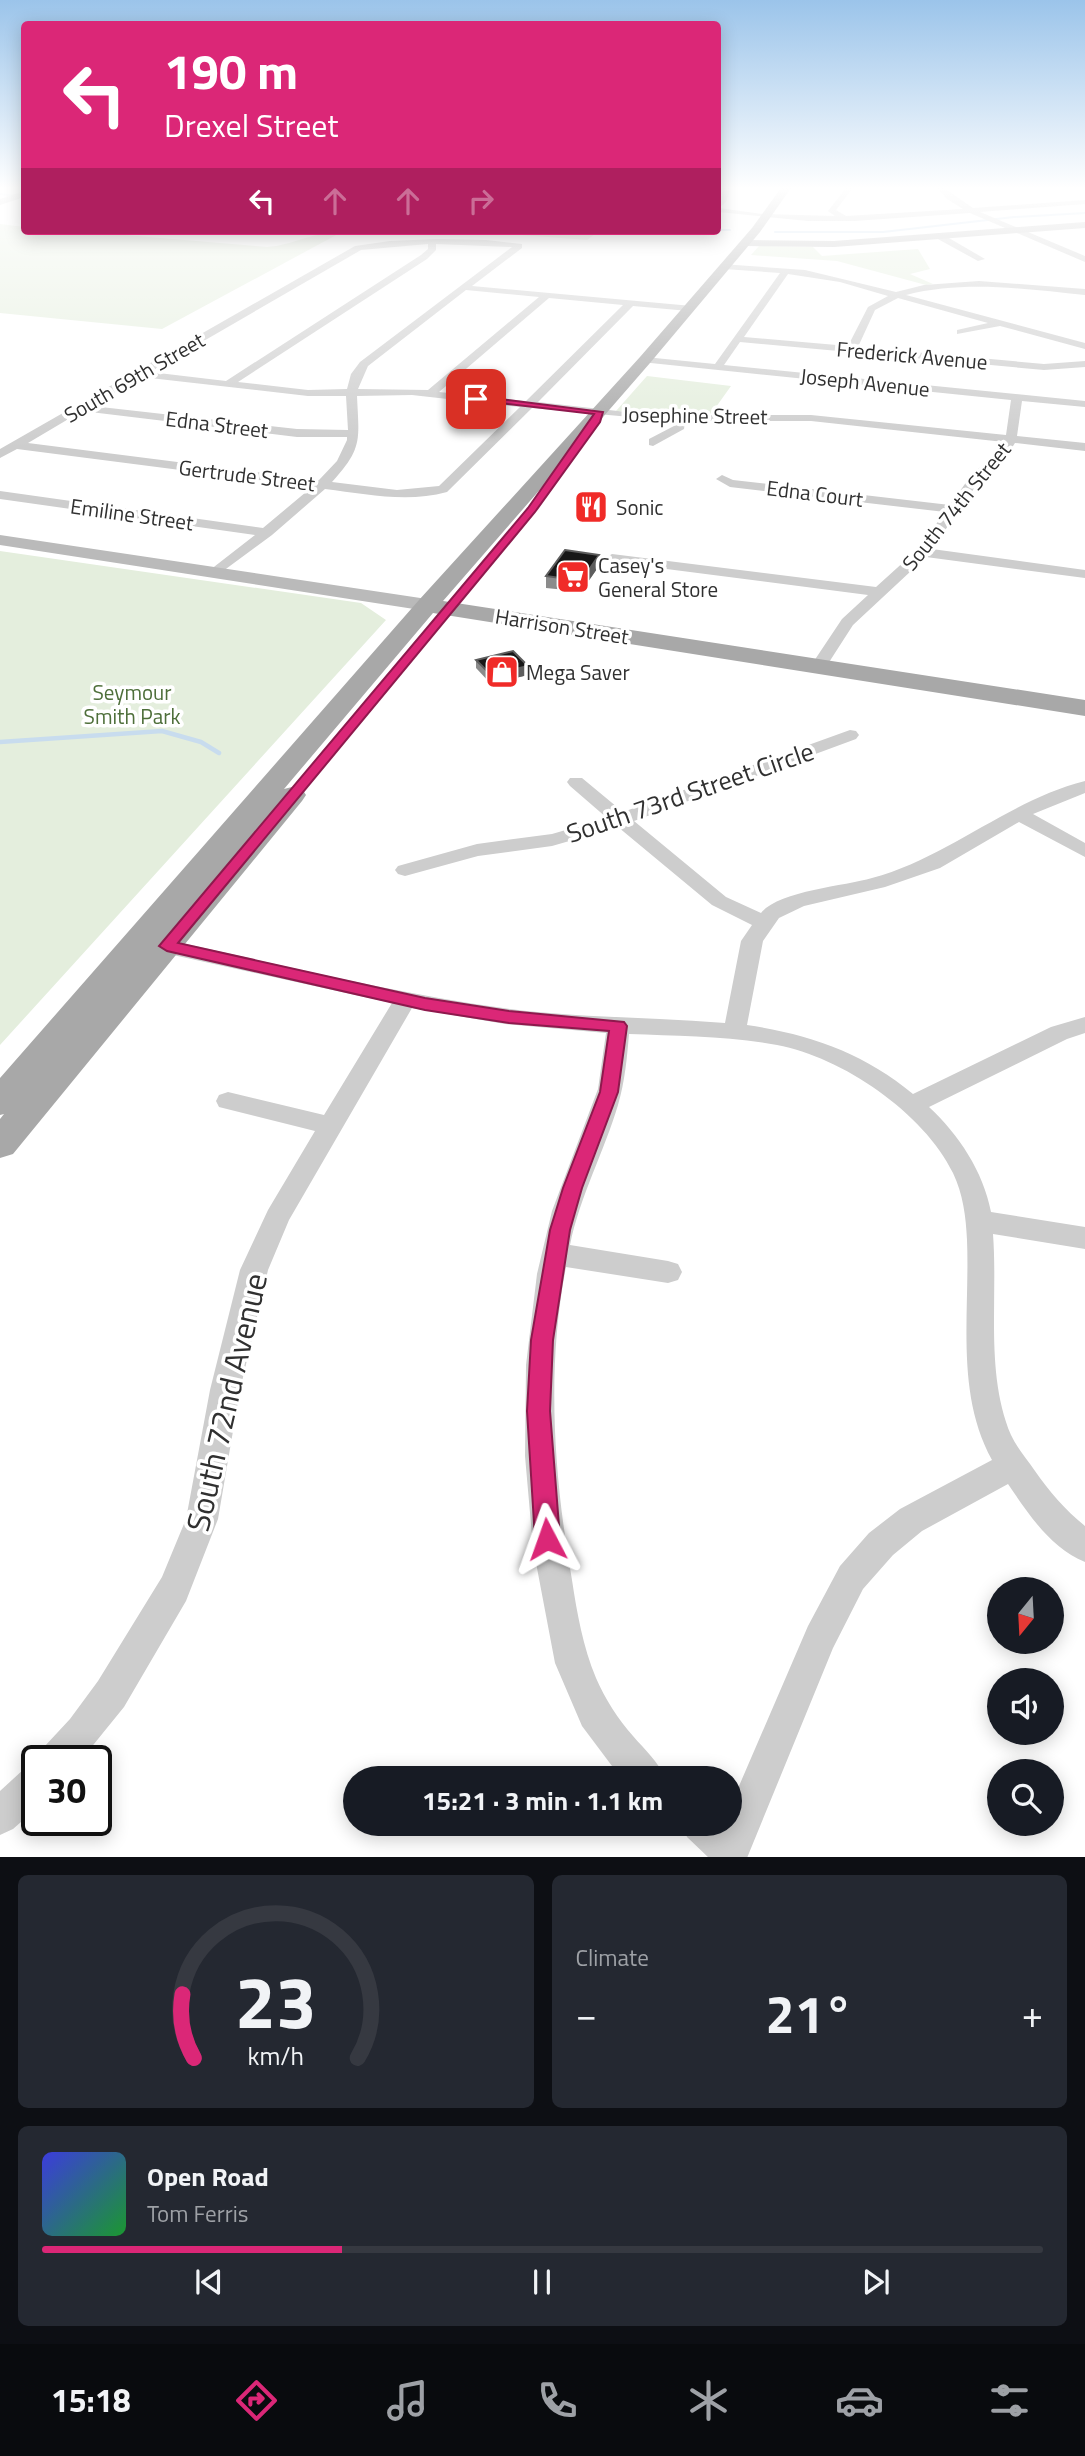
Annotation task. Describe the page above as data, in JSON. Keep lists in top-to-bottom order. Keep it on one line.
{"streets":{"main road":["Harrison Street"],"street":["Frederick Avenue","South 69th Street","Joseph Avenue","Josephine Street","Edna Street","Gertrude Street","Edna Court","South 74th Street","Emiline Street","South 73rd Street Circle","South 72nd Avenue"]},"crossings":[["South 69th Street","Josephine Street"],["South 69th Street","Edna Street"],["South 69th Street","Gertrude Street"],["Joseph Avenue","South 74th Street"],["Josephine Street","Gertrude Street"],["Josephine Street","South 74th Street"],["Edna Court","South 74th Street"],["South 74th Street","Harrison Street"]],"parks":["Seymour Smith Park"],"places":{"restaurant":["Sonic"],"supermarket":["Casey's General Store"],"shop":["Mega Saver"]},"north":"bottom","page":{"turn":["190 m","Drexel Street"],"limit":"30","trip":"15:21 · 3 min · 1.1 km","tile":"Climate","heat":["−","21°","+"],"song":["Open Road","Tom Ferris"],"tabs":"15:18","gauge":["23","km/h"]}}
